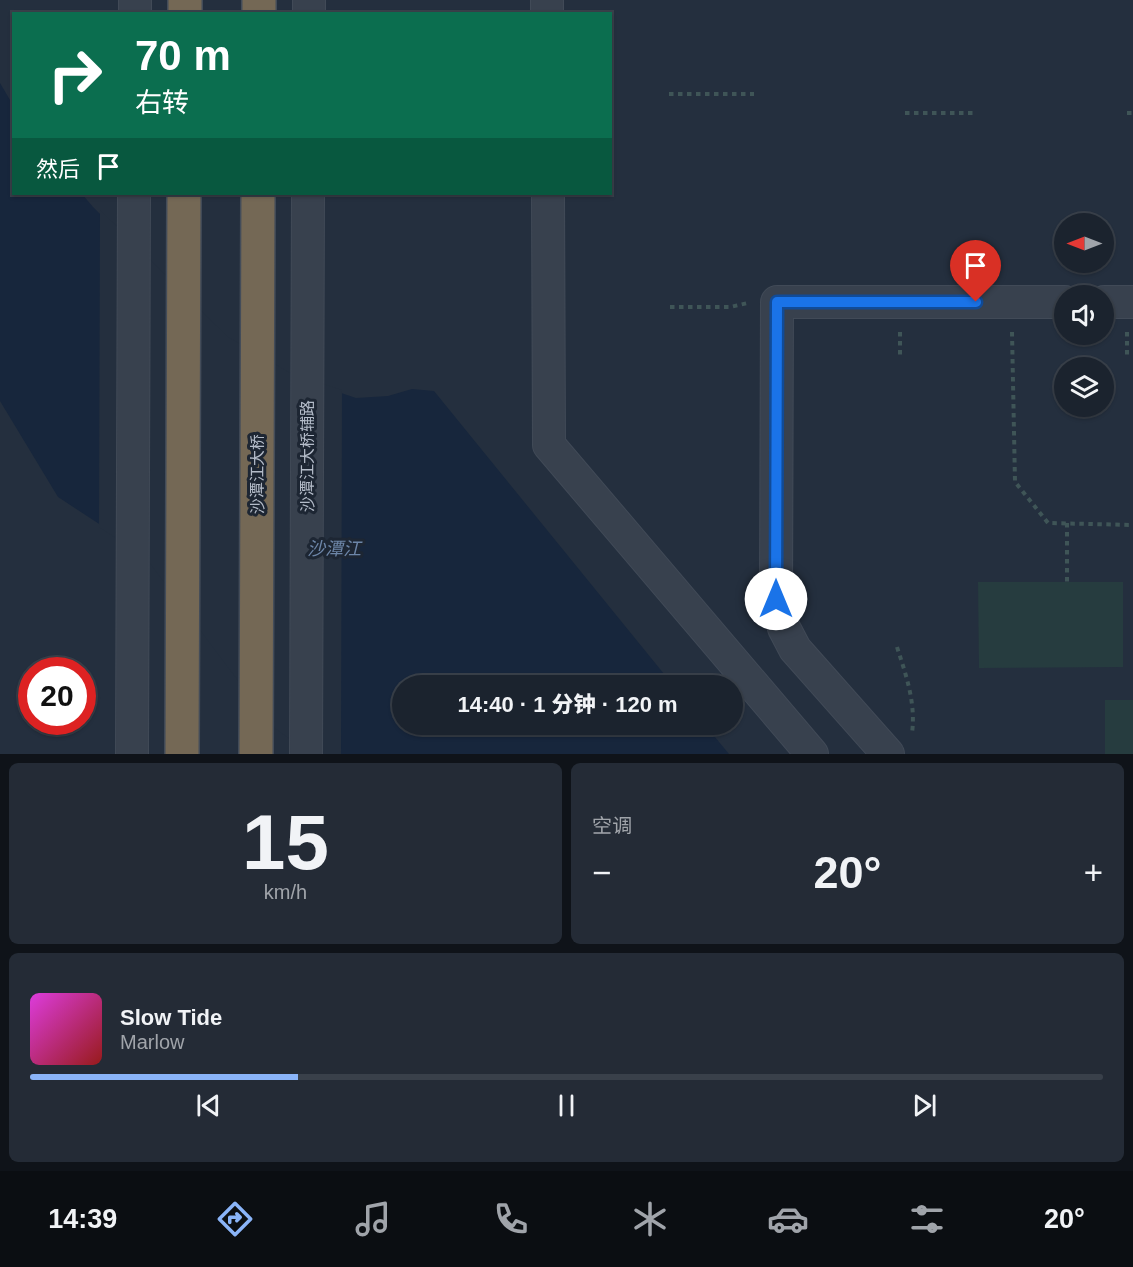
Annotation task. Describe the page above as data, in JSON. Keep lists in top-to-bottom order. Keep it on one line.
{"streets":{"highway":["沙潭江大桥"],"street":["沙潭江大桥辅路"]},"water":["沙潭江"],"north":"left","page":{"turn":["70 m","右转"],"then":"然后","limit":"20","trip":"14:40 · 1 分钟 · 120 m","tile":[["15","km/h"],"空调"],"heat":["−","20°","+"],"song":["Slow Tide","Marlow"],"tabs":["14:39","20°"]}}
